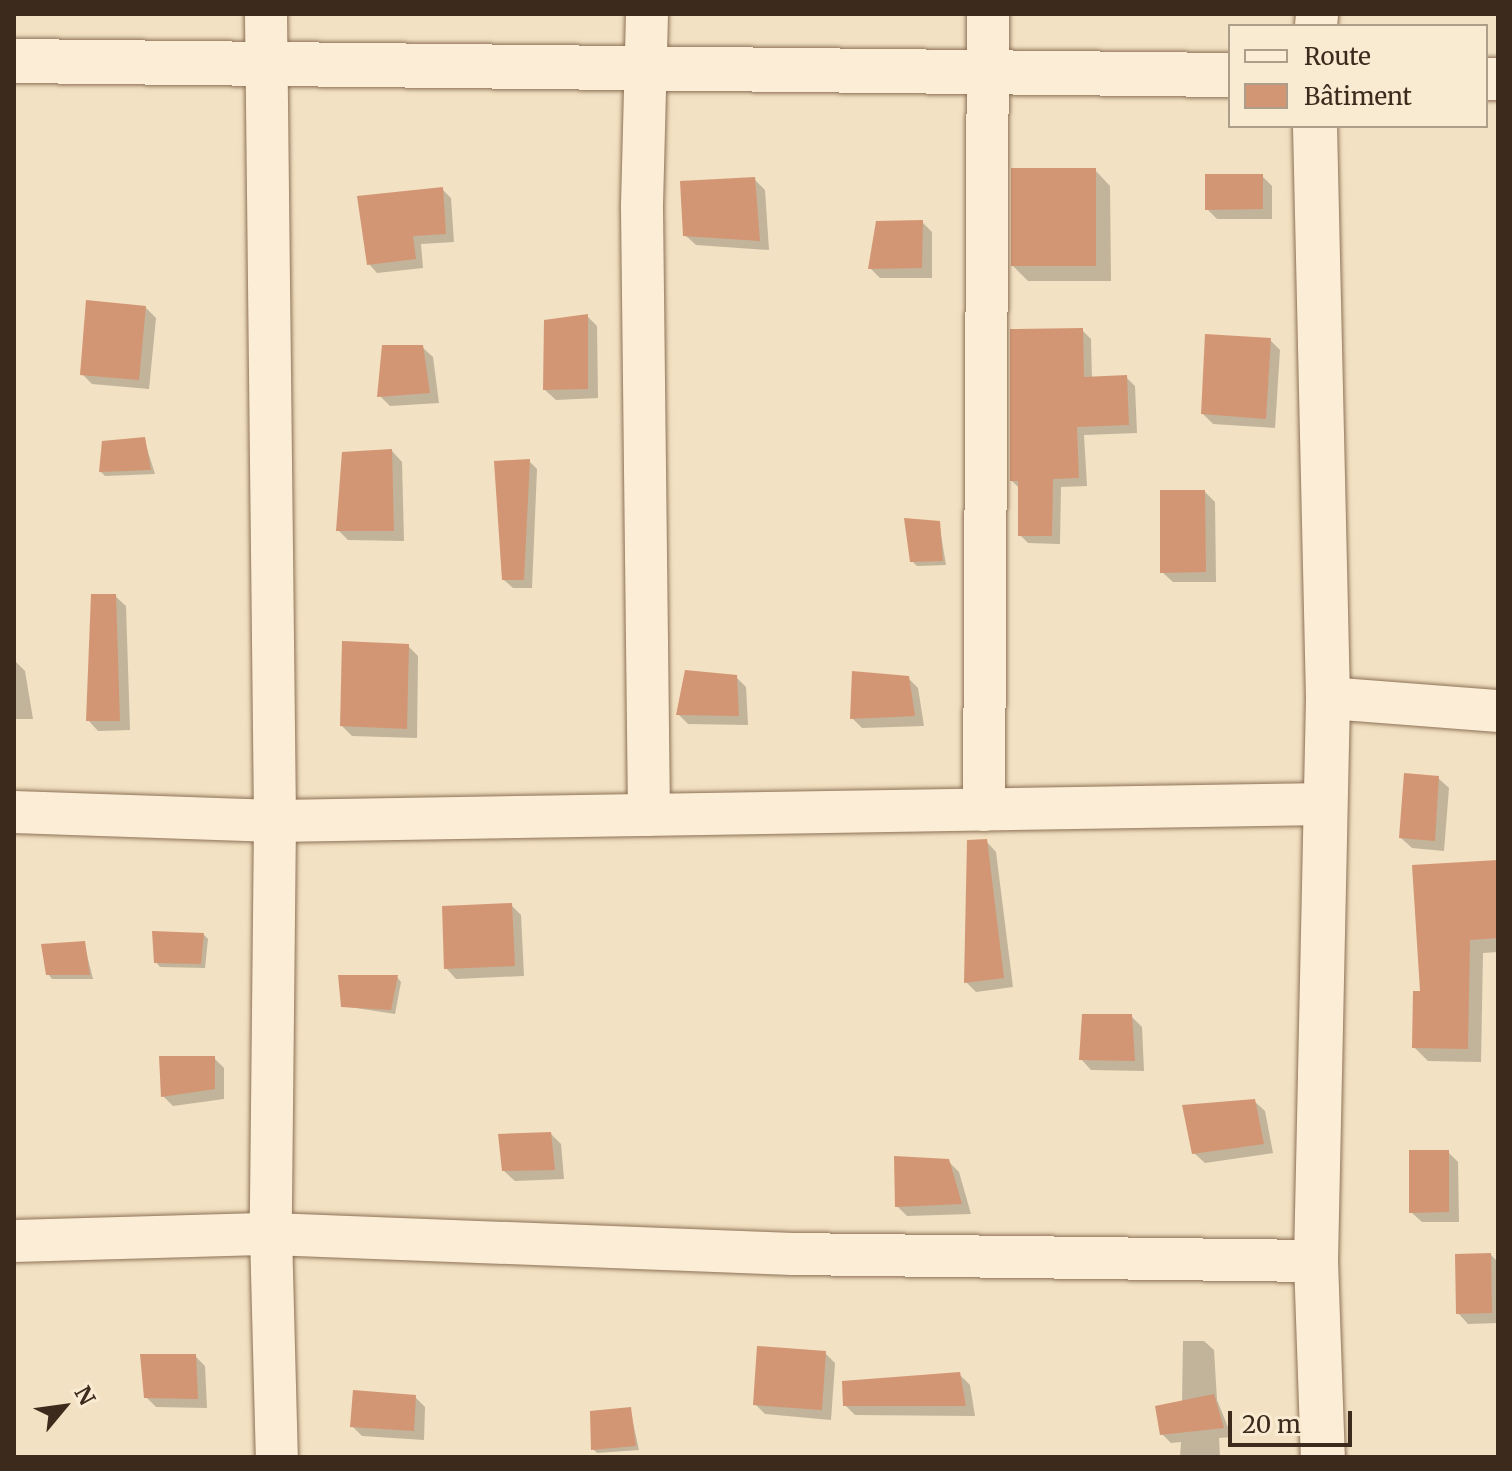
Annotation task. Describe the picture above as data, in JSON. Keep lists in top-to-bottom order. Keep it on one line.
{"legend":["Route","Bâtiment"],"scale_bar":"20 m","north":"top right"}
